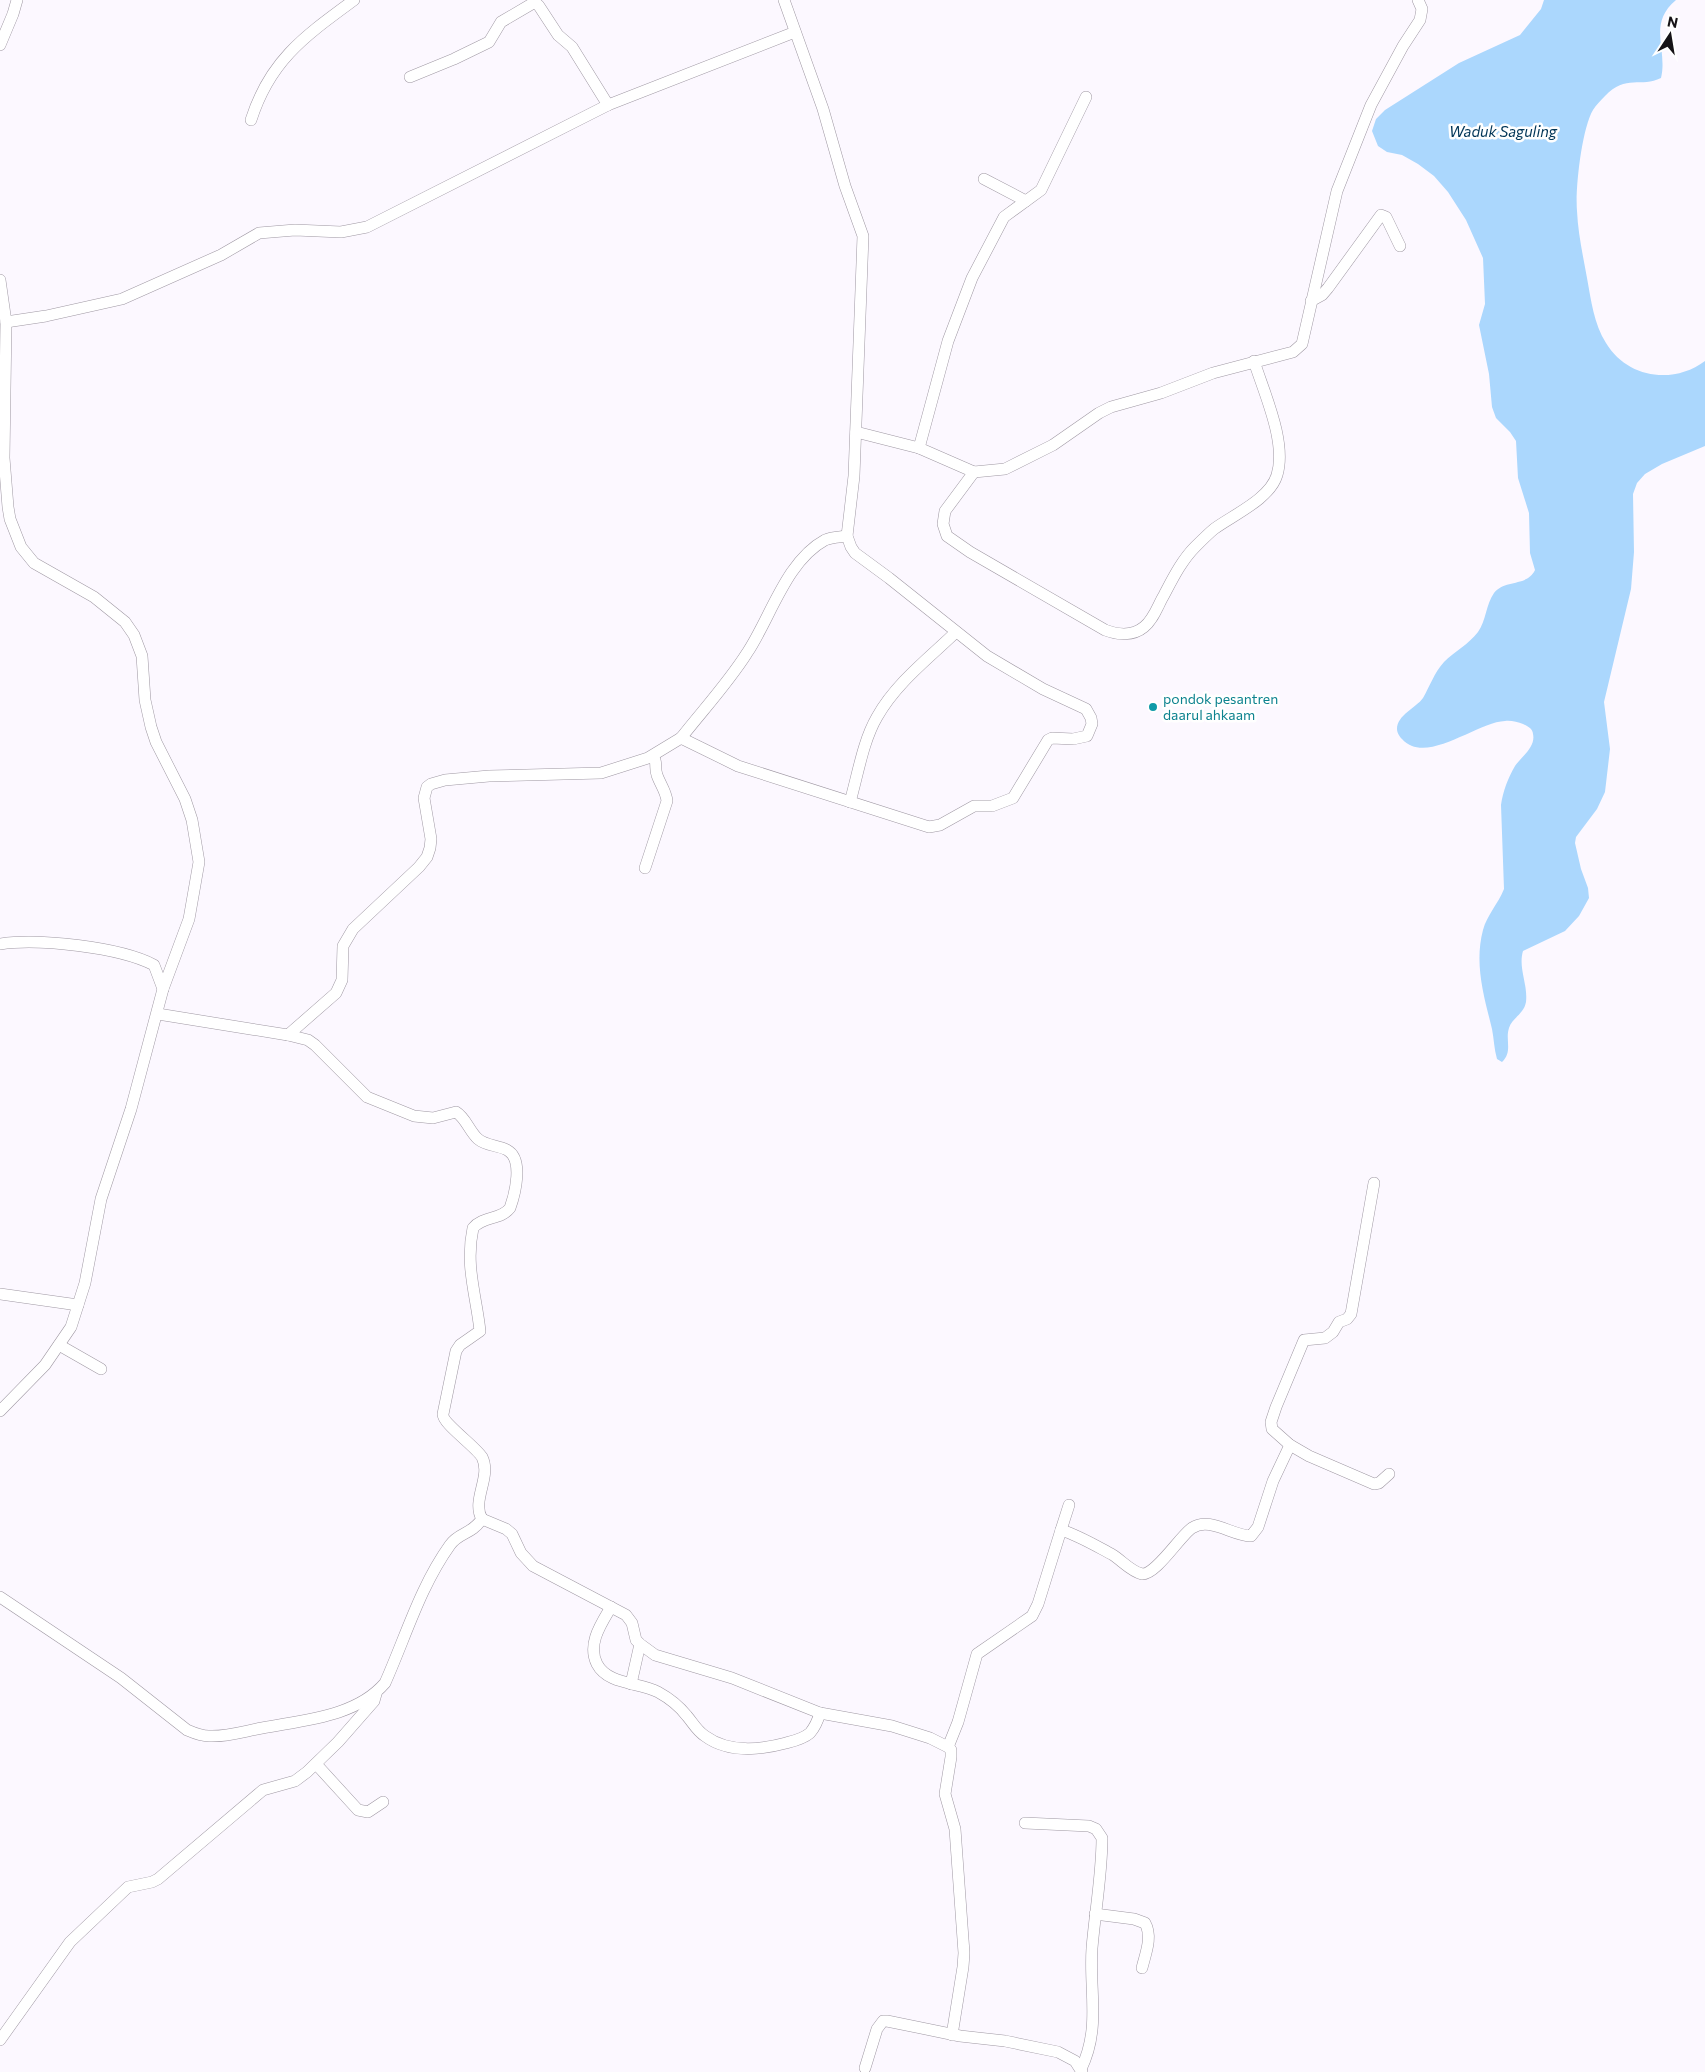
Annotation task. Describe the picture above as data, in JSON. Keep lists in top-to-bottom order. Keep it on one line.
{"water":["Waduk Saguling"],"places":["pondok pesantren daarul ahkaam"],"north":"top"}
